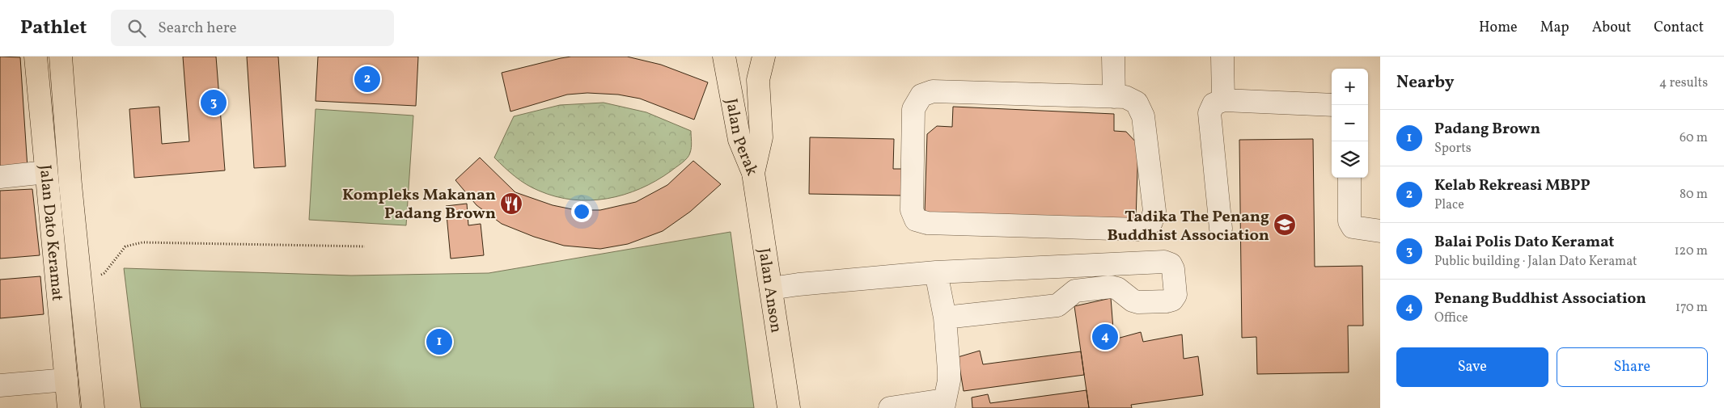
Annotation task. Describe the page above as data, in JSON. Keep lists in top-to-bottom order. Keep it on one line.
{"streets":{"main road":["Jalan Perak","Jalan Dato Keramat","Jalan Anson"]},"crossings":[["Jalan Perak","Jalan Anson"]],"places":{"restaurant":["Kompleks Makanan Padang Brown"],"school or university":["Tadika The Penang Buddhist Association"]},"page":{"header":"Pathlet","search":"Search here","nav":["Home","Map","About","Contact"],"heading":["Nearby","4 results"],"pins":["2","3","4","1"],"map_buttons":["+","−"],"list":[{"mark":"1","name":"Padang Brown","note":"Sports","value":"60 m"},{"mark":"2","name":"Kelab Rekreasi MBPP","note":"Place","value":"80 m"},{"mark":"3","name":"Balai Polis Dato Keramat","note":"Public building · Jalan Dato Keramat","value":"120 m"},{"mark":"4","name":"Penang Buddhist Association","note":"Office","value":"170 m"}],"buttons":["Save","Share"]}}
